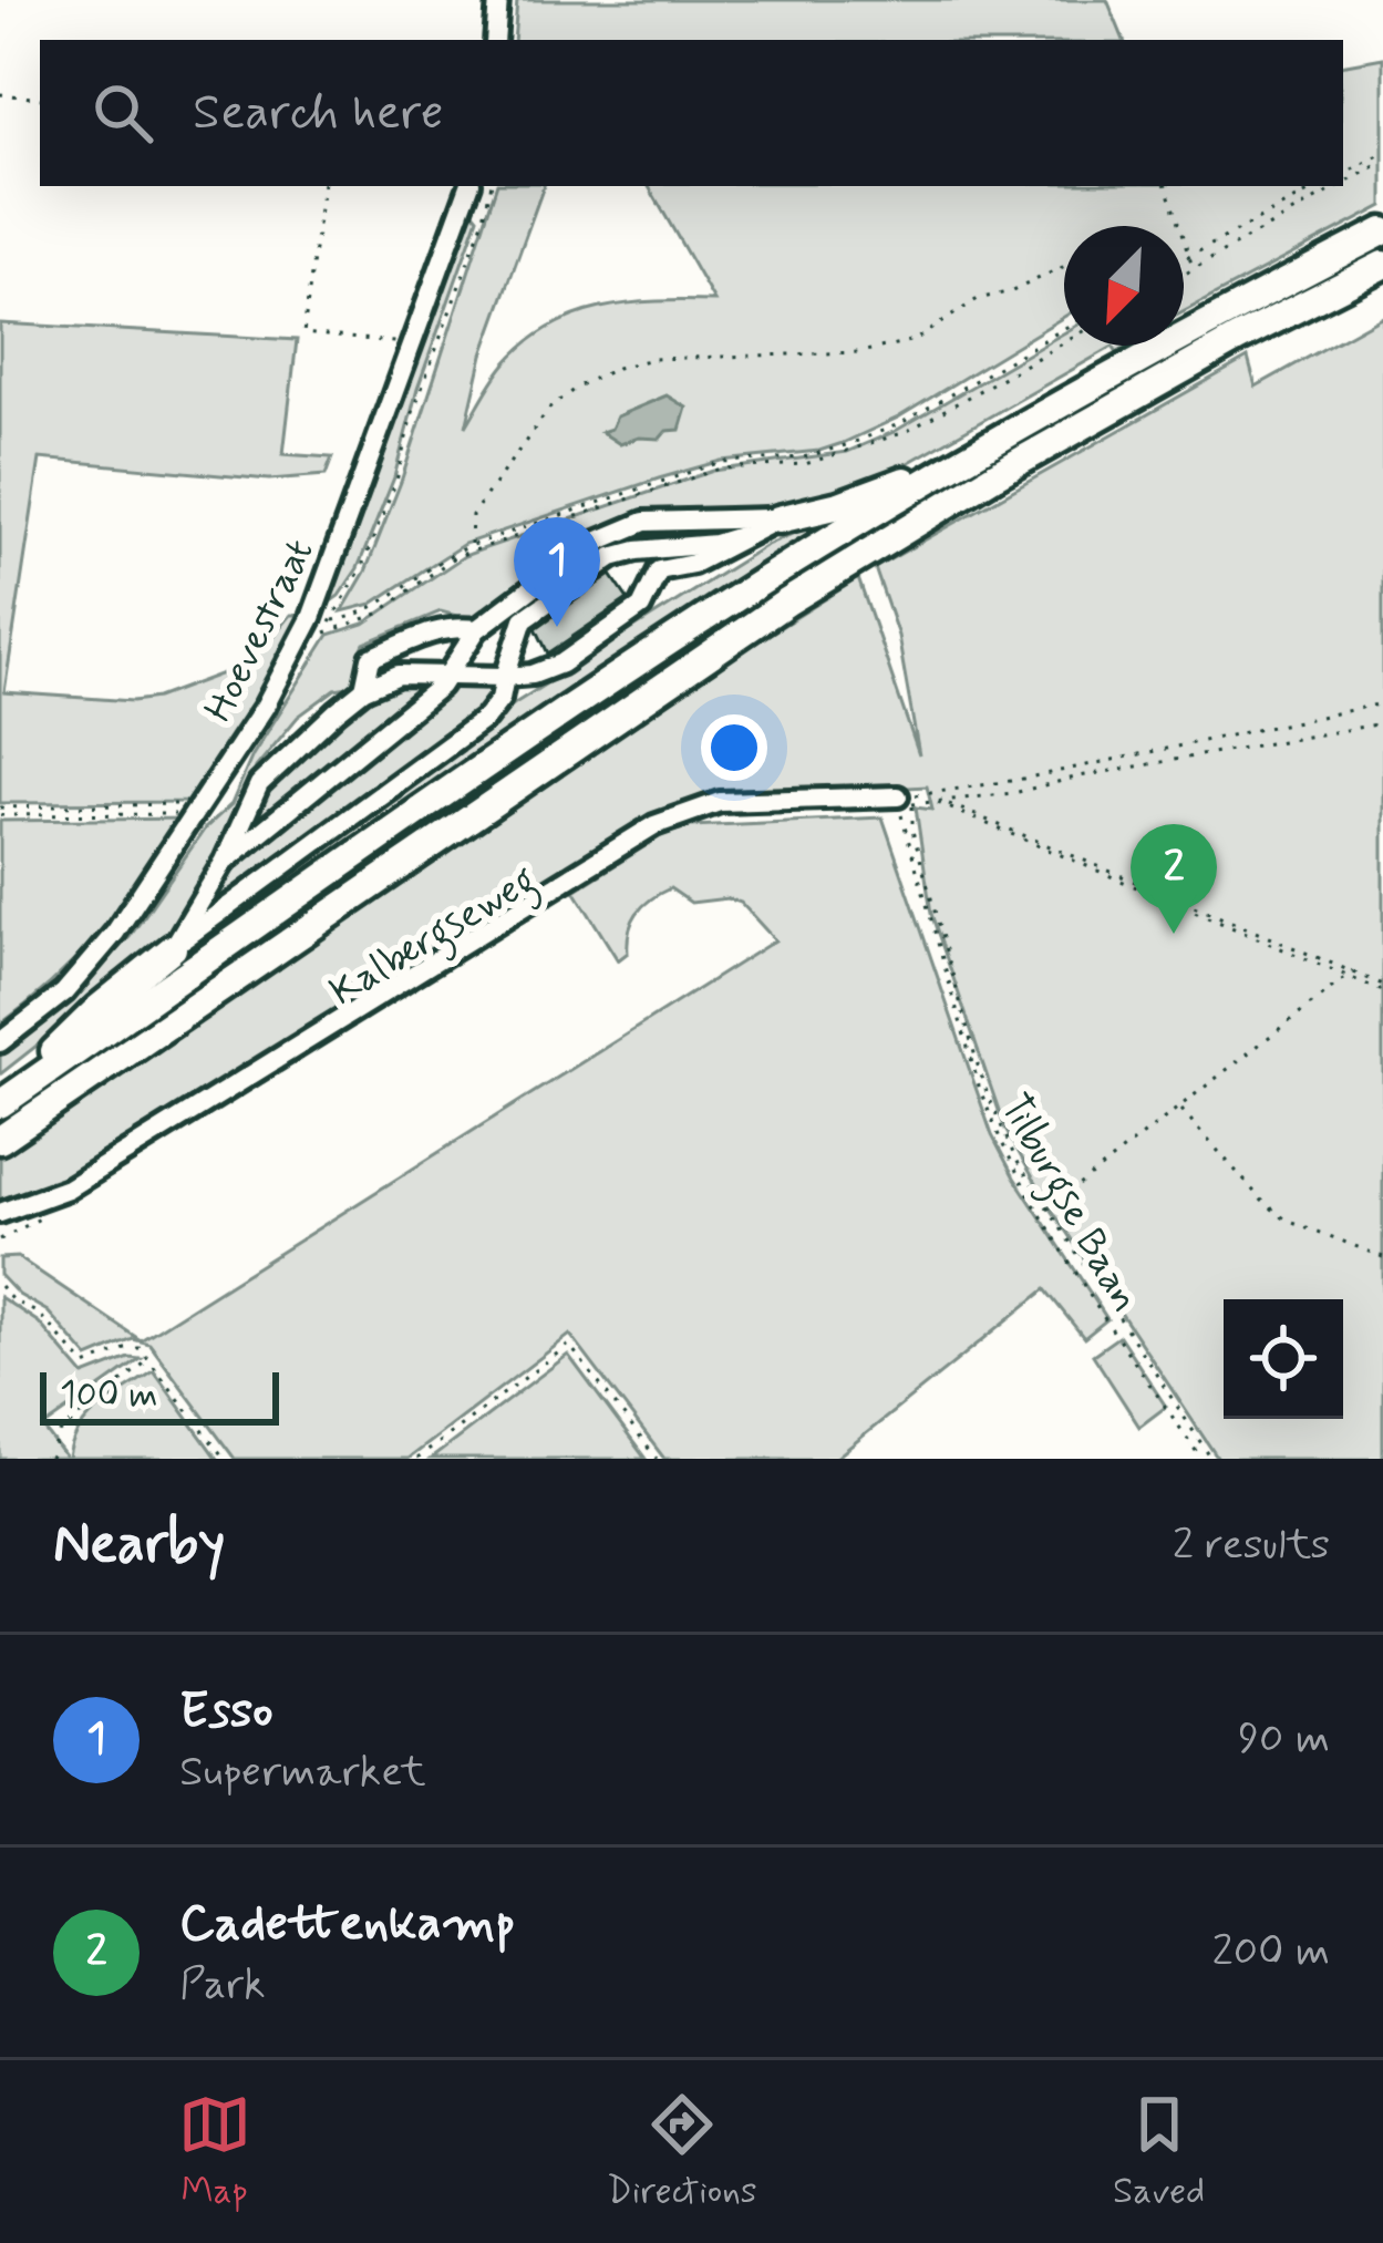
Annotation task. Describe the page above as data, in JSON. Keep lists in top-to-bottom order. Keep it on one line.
{"streets":{"street":["Hoevestraat","Kalbergseweg"],"path":["Tilburgse Baan"]},"crossings":[["Kalbergseweg","Tilburgse Baan"]],"scale_bar":"100 m","north":"bottom left","page":{"search":"Search here","pins":["1","2"],"scale":"100 m","heading":["Nearby","2 results"],"list":[{"mark":"1","name":"Esso","note":"Supermarket","value":"90 m"},{"mark":"2","name":"Cadettenkamp","note":"Park","value":"200 m"}],"nav":["Map","Directions","Saved"]}}
